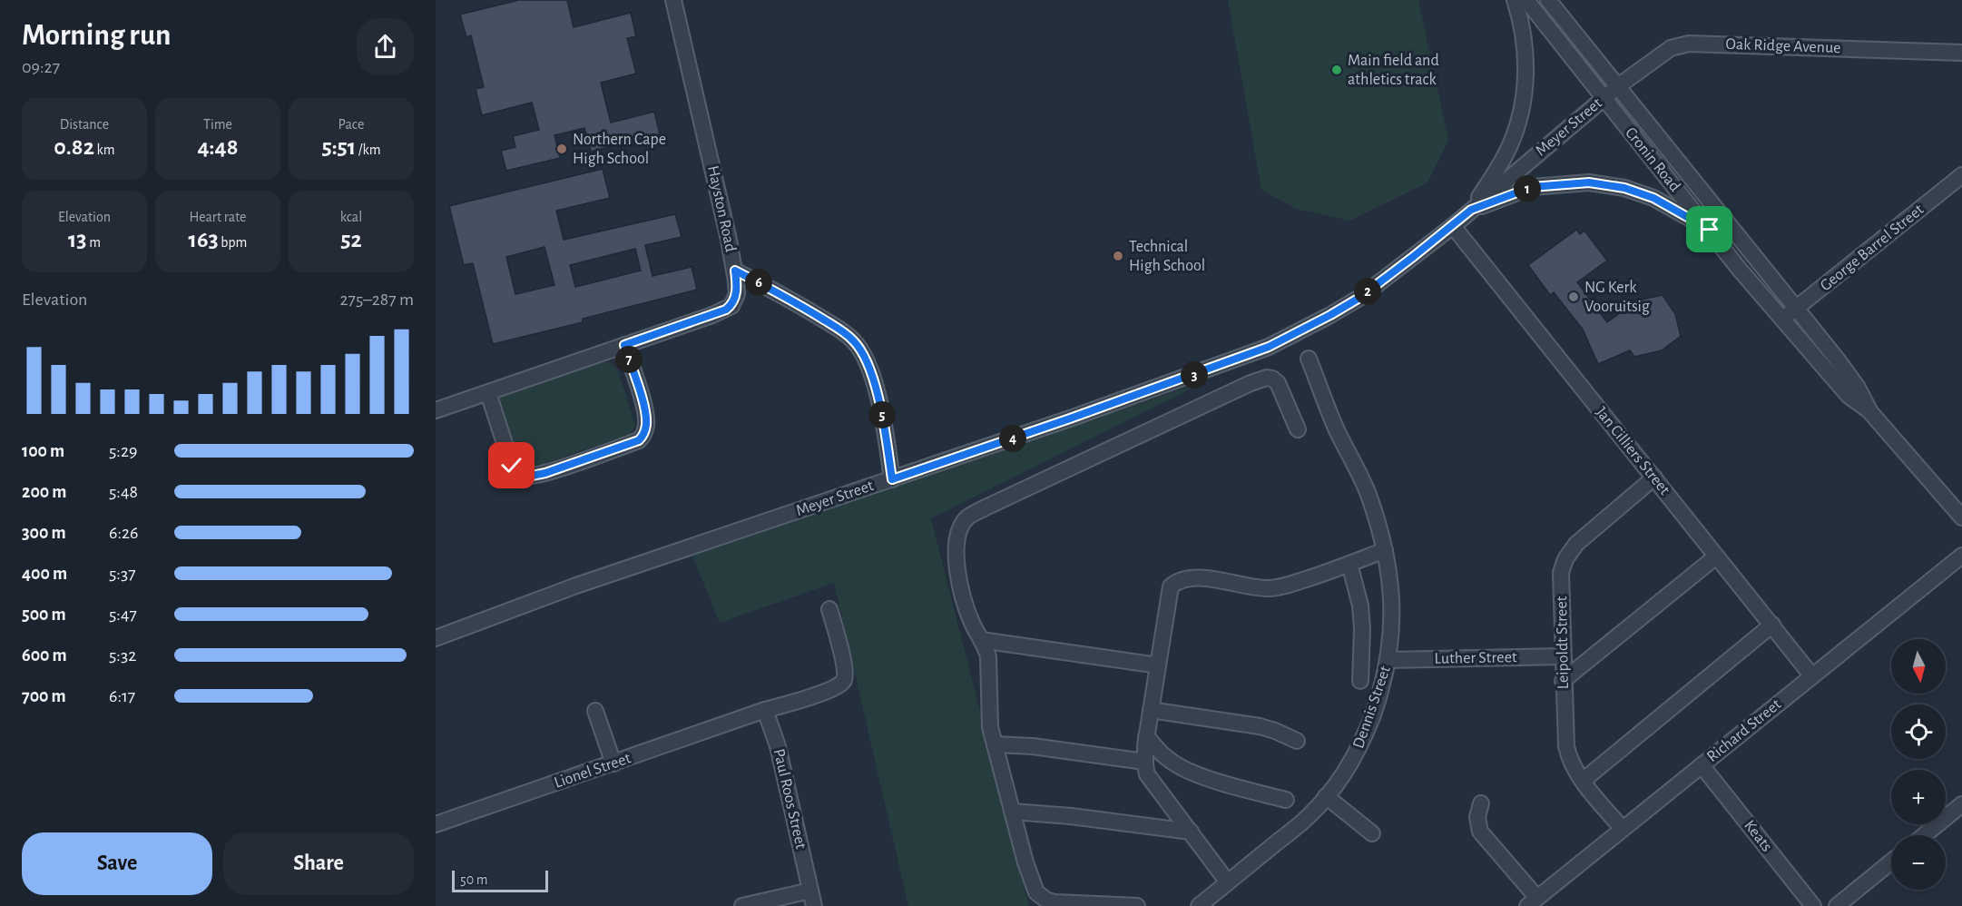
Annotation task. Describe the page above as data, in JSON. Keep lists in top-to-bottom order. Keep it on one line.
{"streets":{"street":["Oak Ridge Avenue","Meyer Street","Cronin Road","Hayston Road","George Barrel Street","Jan Cilliers Street","Leipoldt Street","Luther Street","Dennis Street","Richard Street","Lionel Street","Paul Roos Street","Keats"]},"crossings":[["Oak Ridge Avenue","Meyer Street"],["Oak Ridge Avenue","Cronin Road"],["Meyer Street","Cronin Road"],["Meyer Street","Jan Cilliers Street"],["Cronin Road","George Barrel Street"],["Jan Cilliers Street","Leipoldt Street"],["Jan Cilliers Street","Richard Street"],["Leipoldt Street","Luther Street"],["Leipoldt Street","Richard Street"],["Luther Street","Dennis Street"],["Richard Street","Keats"],["Lionel Street","Paul Roos Street"]],"places":["Main field and athletics track","Northern Cape High School","Technical High School","NG Kerk Vooruitsig"],"scale_bar":"50 m","north":"bottom","page":{"heading":["Morning run","09:27"],"stats":[["Distance","0.82 km"],["Time","4:48"],["Pace","5:51 /km"],["Elevation","13 m"],["Heart rate","163 bpm"],["kcal","52"]],"pins":["1","6","2","7","3","5","4"],"chart":["Elevation","275–287 m"],"list":[{"name":"100 m","note":"5:29"},{"name":"200 m","note":"5:48"},{"name":"300 m","note":"6:26"},{"name":"400 m","note":"5:37"},{"name":"500 m","note":"5:47"},{"name":"600 m","note":"5:32"},{"name":"700 m","note":"6:17"}],"map_buttons":["+","−"],"buttons":["Save","Share"],"scale":"50 m"}}
